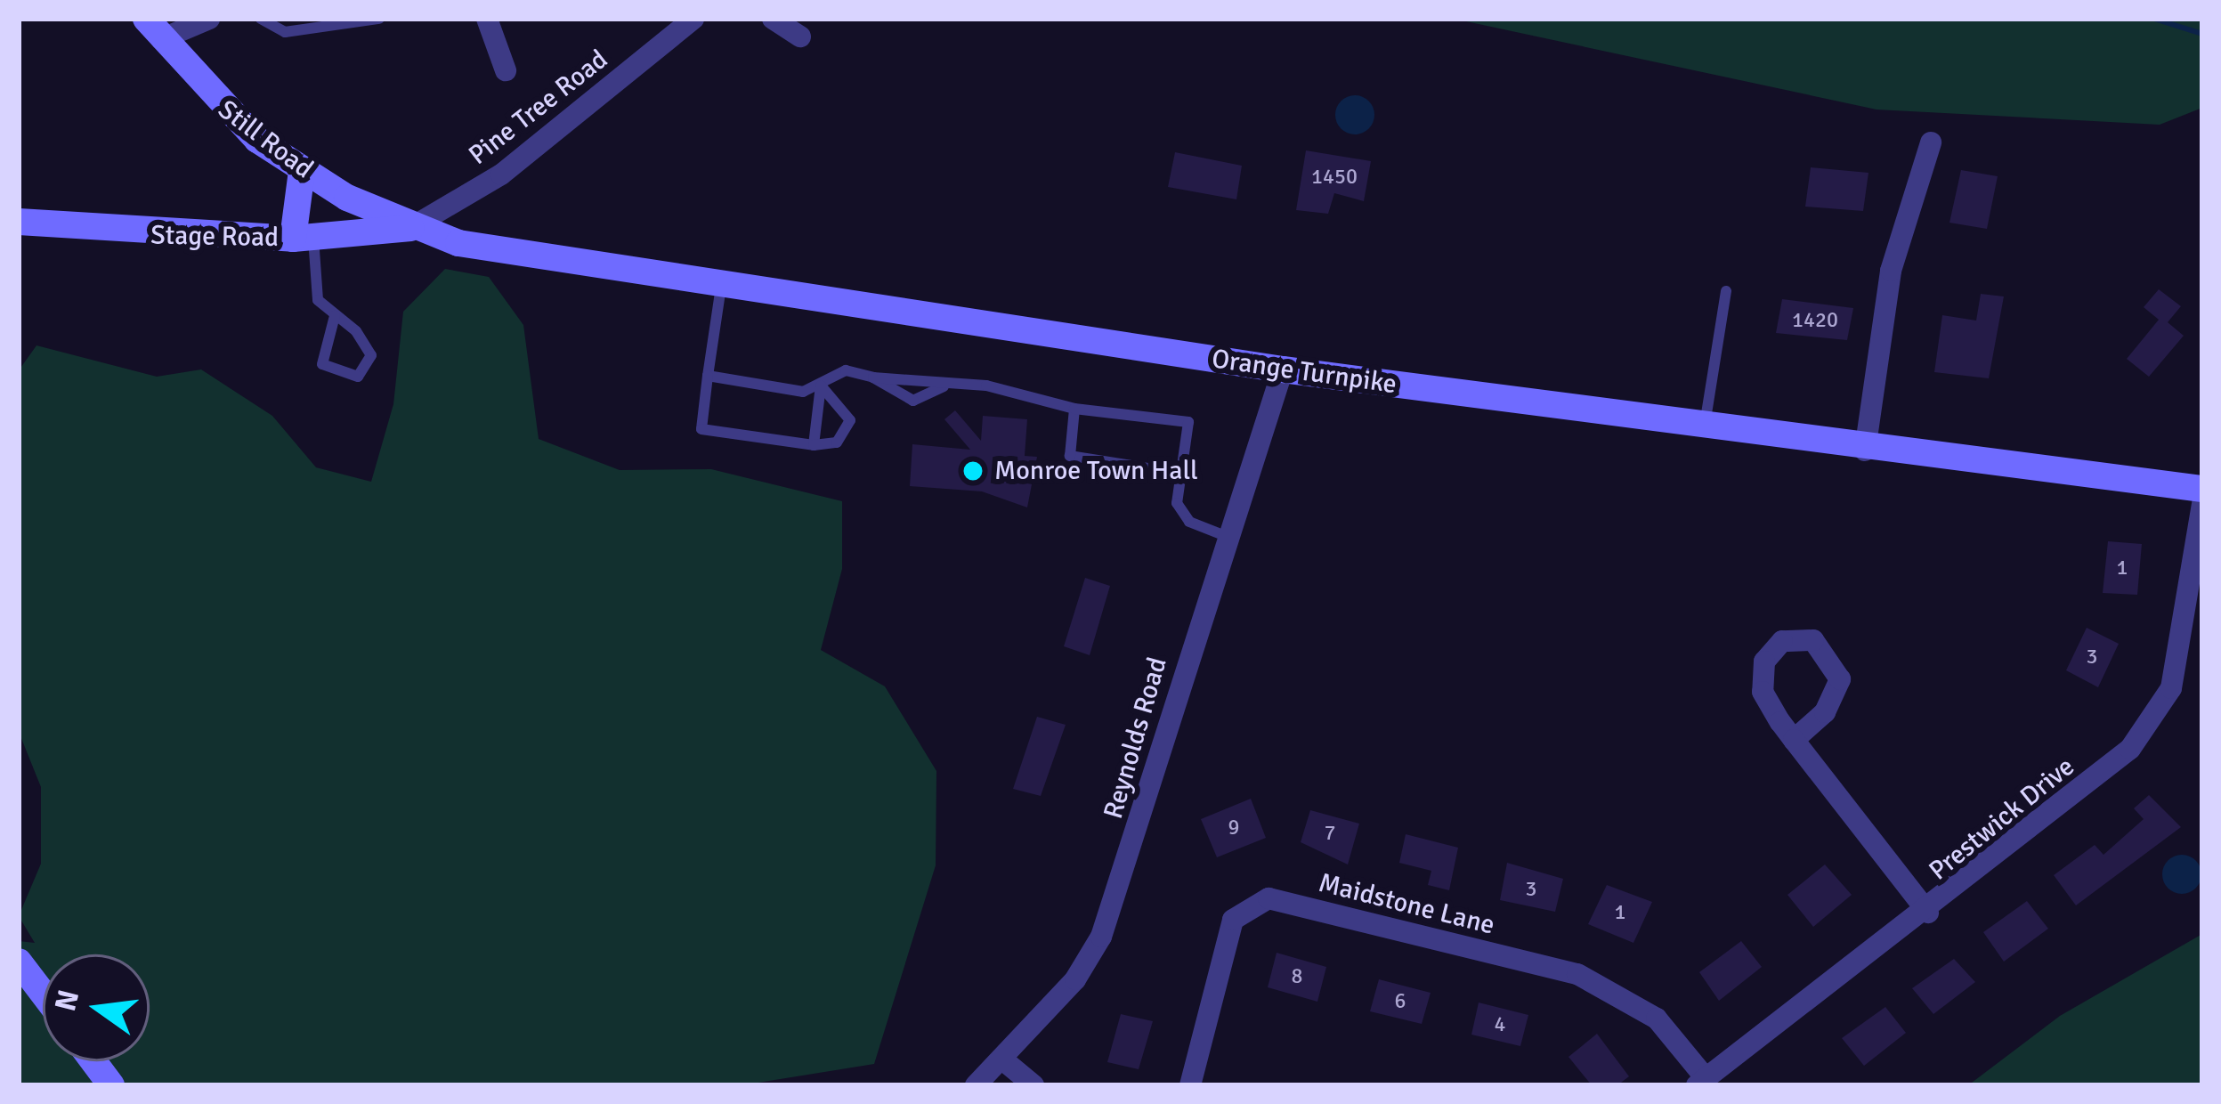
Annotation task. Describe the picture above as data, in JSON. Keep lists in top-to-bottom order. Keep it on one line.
{"streets":{"main road":["Still Road","Stage Road","Orange Turnpike"],"street":["Pine Tree Road","Reynolds Road","Prestwick Drive","Maidstone Lane"]},"crossings":[["Pine Tree Road","Still Road"],["Pine Tree Road","Stage Road"],["Pine Tree Road","Orange Turnpike"],["Still Road","Stage Road"],["Still Road","Orange Turnpike"],["Stage Road","Orange Turnpike"],["Orange Turnpike","Reynolds Road"],["Prestwick Drive","Maidstone Lane"]],"places":["Monroe Town Hall"],"house_numbers":["1450","1420","1","3","9","7","3","1","8","6","4"],"north":"left"}
